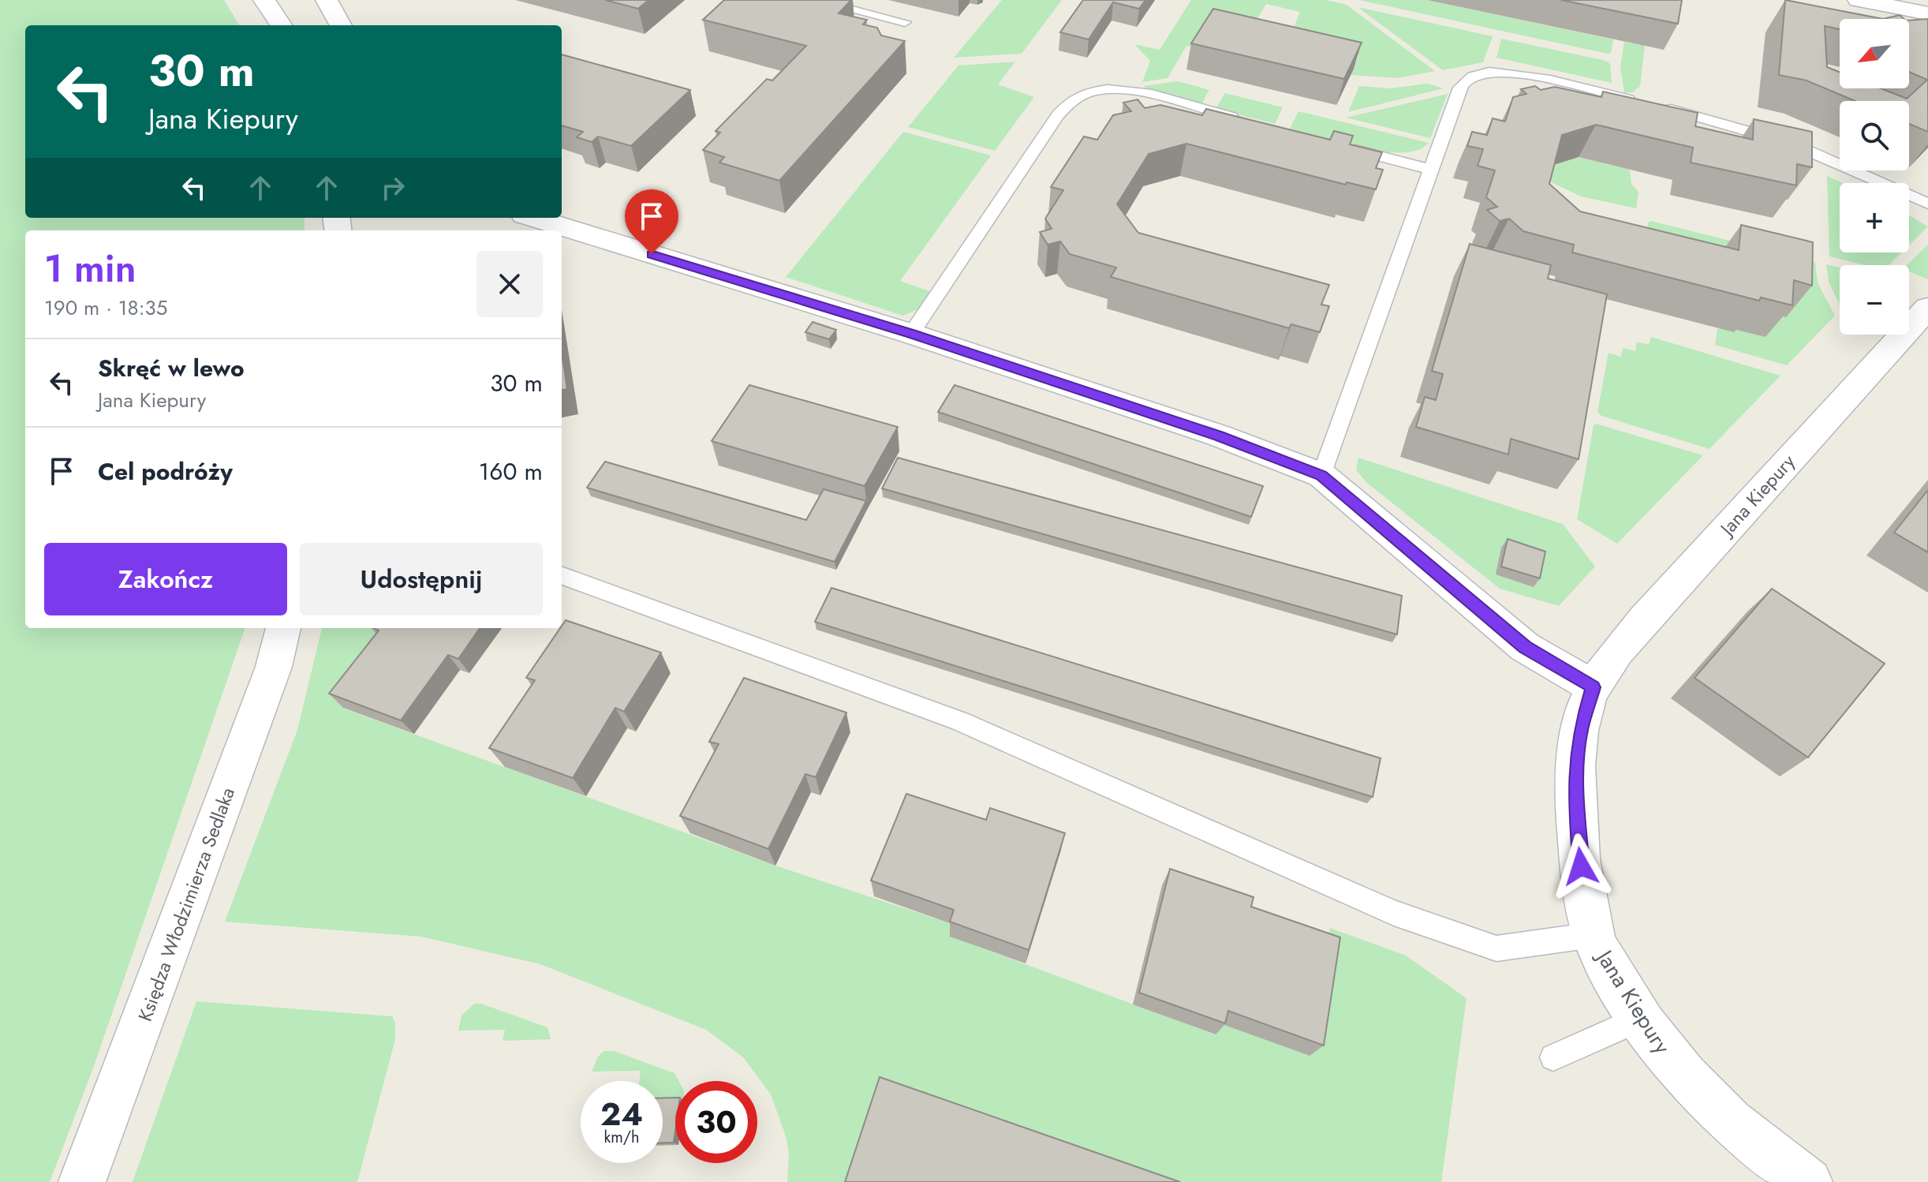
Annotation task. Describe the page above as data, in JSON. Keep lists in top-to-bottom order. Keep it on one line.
{"streets":{"street":["Jana Kiepury","Księdza Włodzimierza Sedlaka"]},"north":"bottom left","page":{"map_buttons":["+","−"],"turn":["30 m","Jana Kiepury"],"heading":["1 min","190 m · 18:35"],"list":[{"name":"Skręć w lewo","note":"Jana Kiepury","value":"30 m"},{"name":"Cel podróży","value":"160 m"}],"buttons":["Zakończ","Udostępnij"],"speed":"24 km/h","limit":"30"}}
